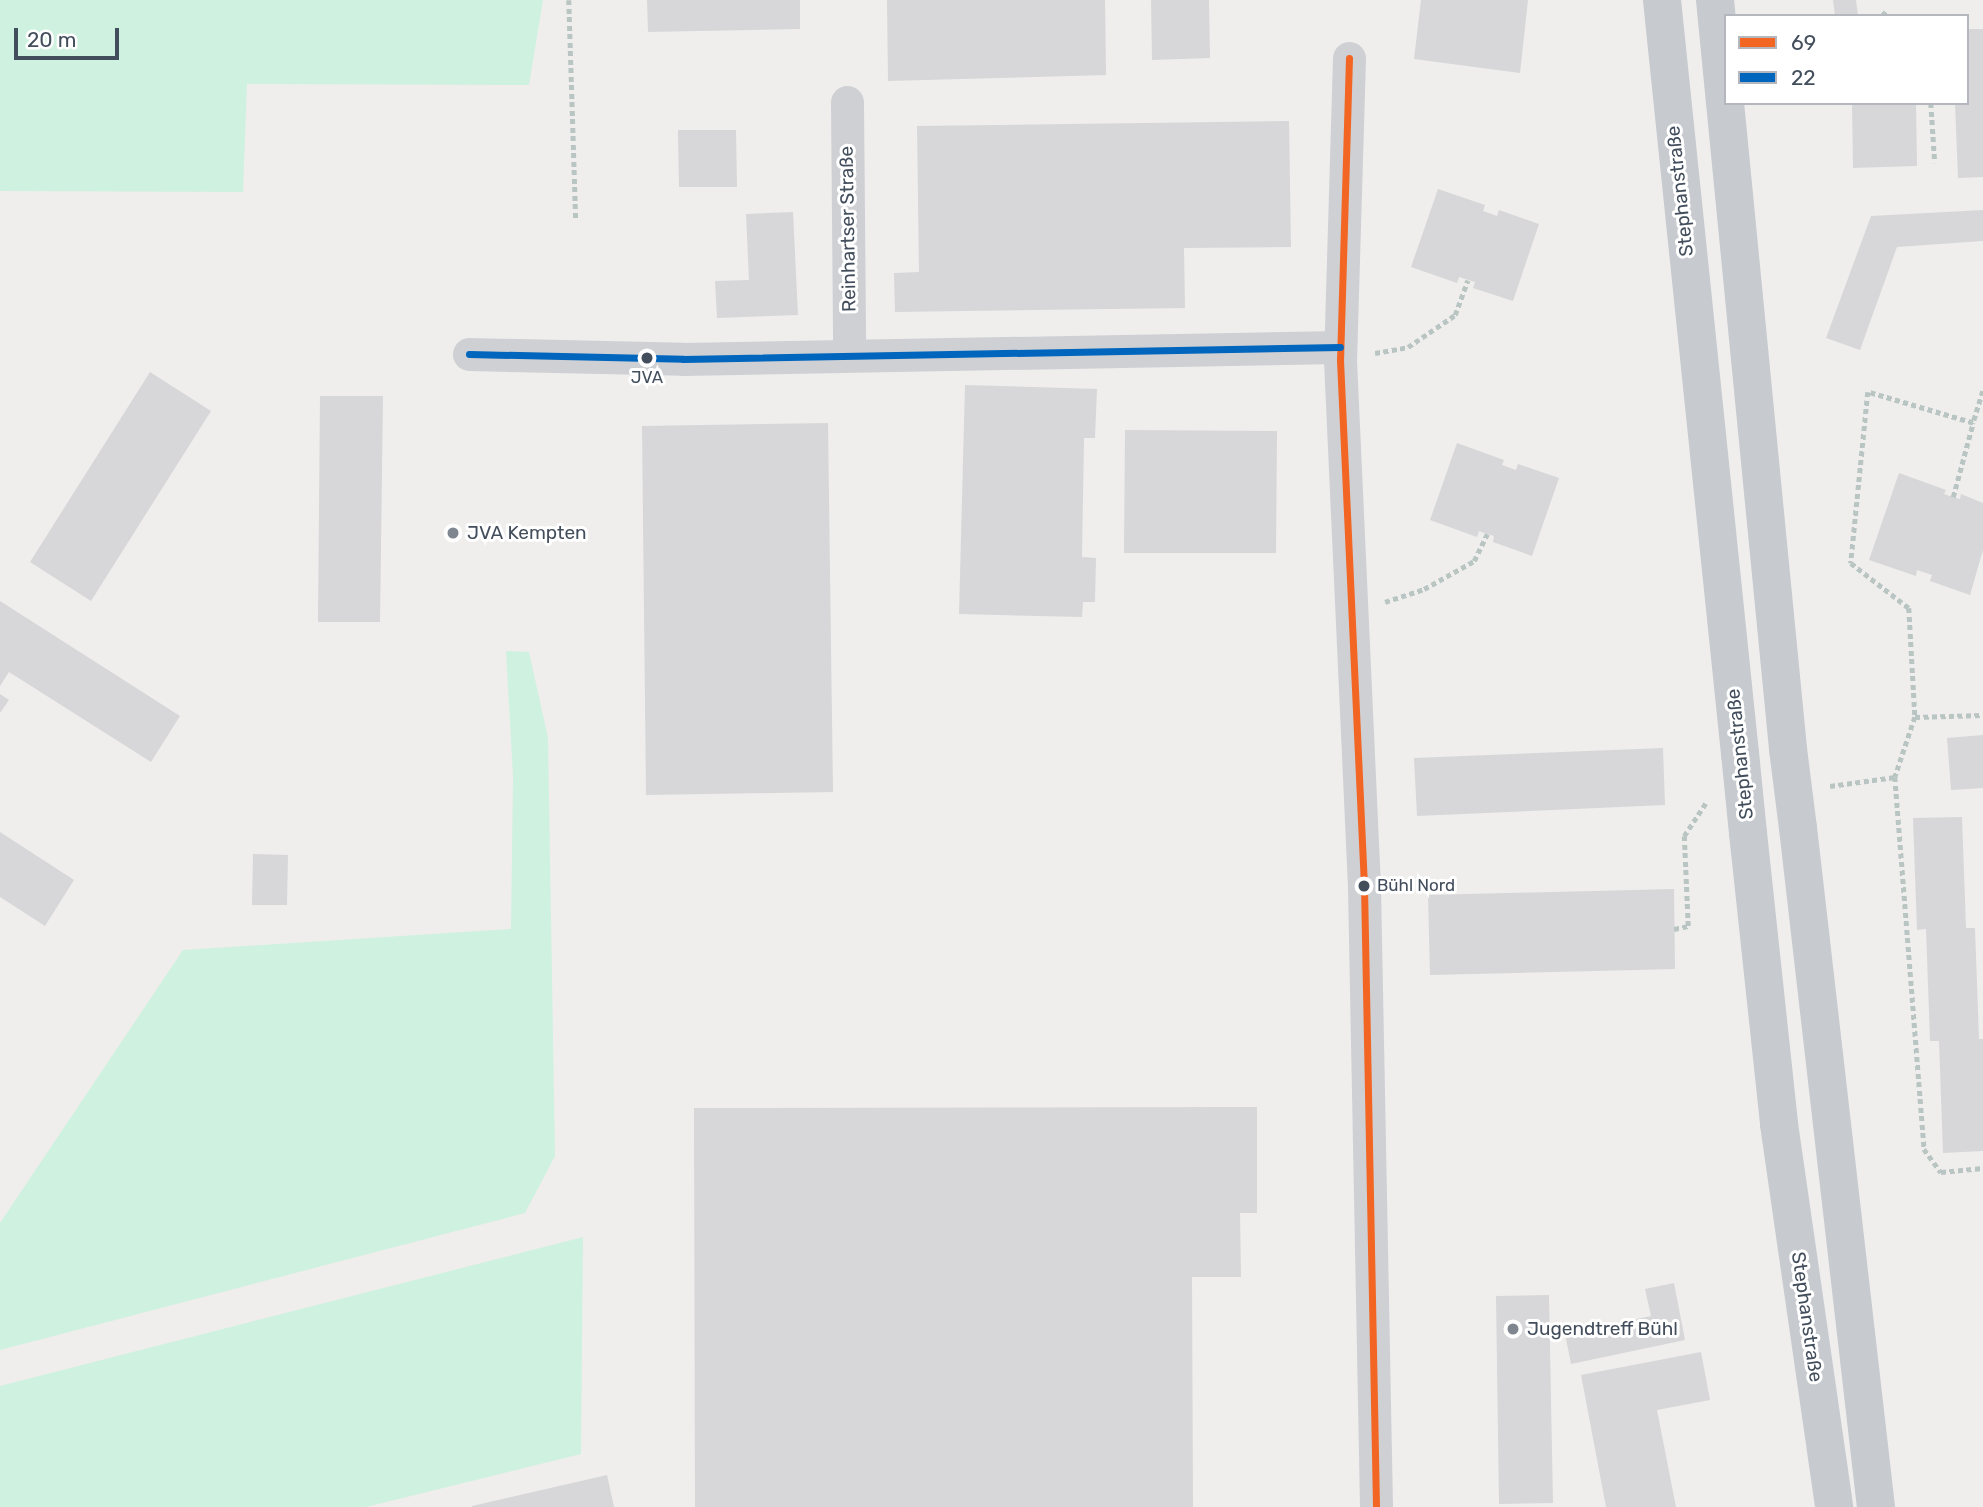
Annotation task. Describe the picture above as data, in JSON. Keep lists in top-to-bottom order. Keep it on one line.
{"streets":{"main road":["Stephanstraße"],"street":["Reinhartser Straße"]},"places":["JVA","JVA Kempten","Bühl Nord","Jugendtreff Bühl"],"lines":["transit line 69","transit line 22"],"legend":["69","22"],"scale_bar":"20 m"}
